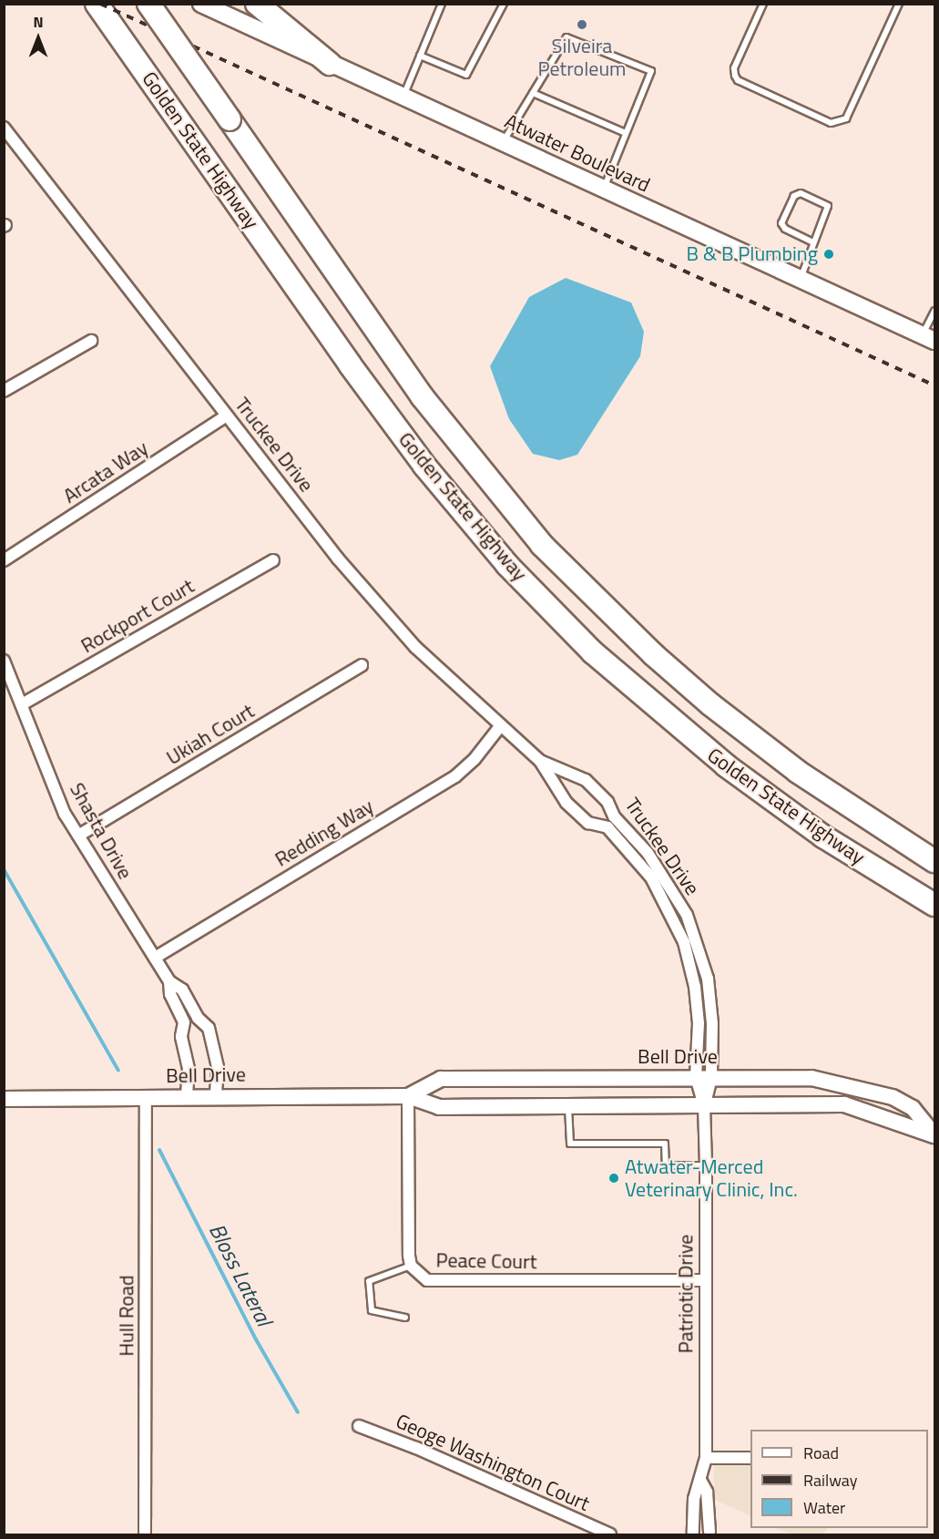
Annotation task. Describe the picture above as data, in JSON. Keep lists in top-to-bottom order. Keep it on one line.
{"streets":{"highway":["Golden State Highway"],"main road":["Atwater Boulevard"],"street":["Truckee Drive","Arcata Way","Rockport Court","Ukiah Court","Shasta Drive","Redding Way","Bell Drive","Peace Court","Patriotic Drive","Hull Road","Geoge Washington Court"]},"crossings":[["Truckee Drive","Arcata Way"],["Truckee Drive","Redding Way"],["Truckee Drive","Bell Drive"],["Truckee Drive","Patriotic Drive"],["Rockport Court","Shasta Drive"],["Ukiah Court","Shasta Drive"],["Shasta Drive","Redding Way"],["Shasta Drive","Bell Drive"],["Bell Drive","Peace Court"],["Bell Drive","Patriotic Drive"],["Bell Drive","Hull Road"],["Peace Court","Patriotic Drive"]],"water":["Bloss Lateral"],"places":["Silveira Petroleum","B & B Plumbing","Atwater-Merced Veterinary Clinic, Inc."],"legend":["Road","Railway","Water"],"north":"top"}
